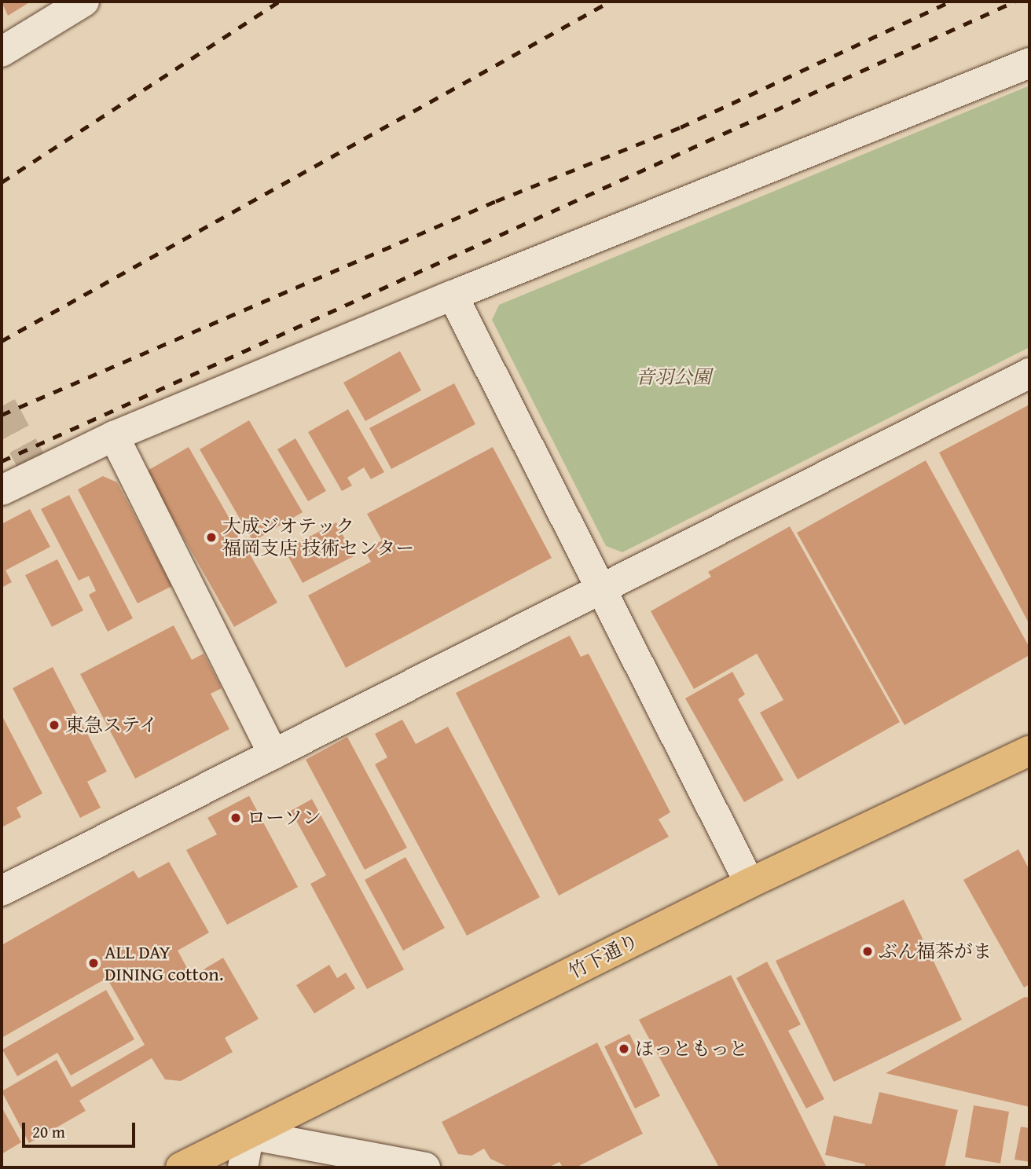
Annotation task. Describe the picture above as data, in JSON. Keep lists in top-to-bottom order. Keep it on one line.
{"streets":{"highway":["竹下通り"]},"parks":["音羽公園"],"places":["大成ジオテック 福岡支店 技術センター","東急ステイ","ローソン","ぶん福茶がま","ALL DAY DINING cotton.","ほっともっと"],"scale_bar":"20 m"}
